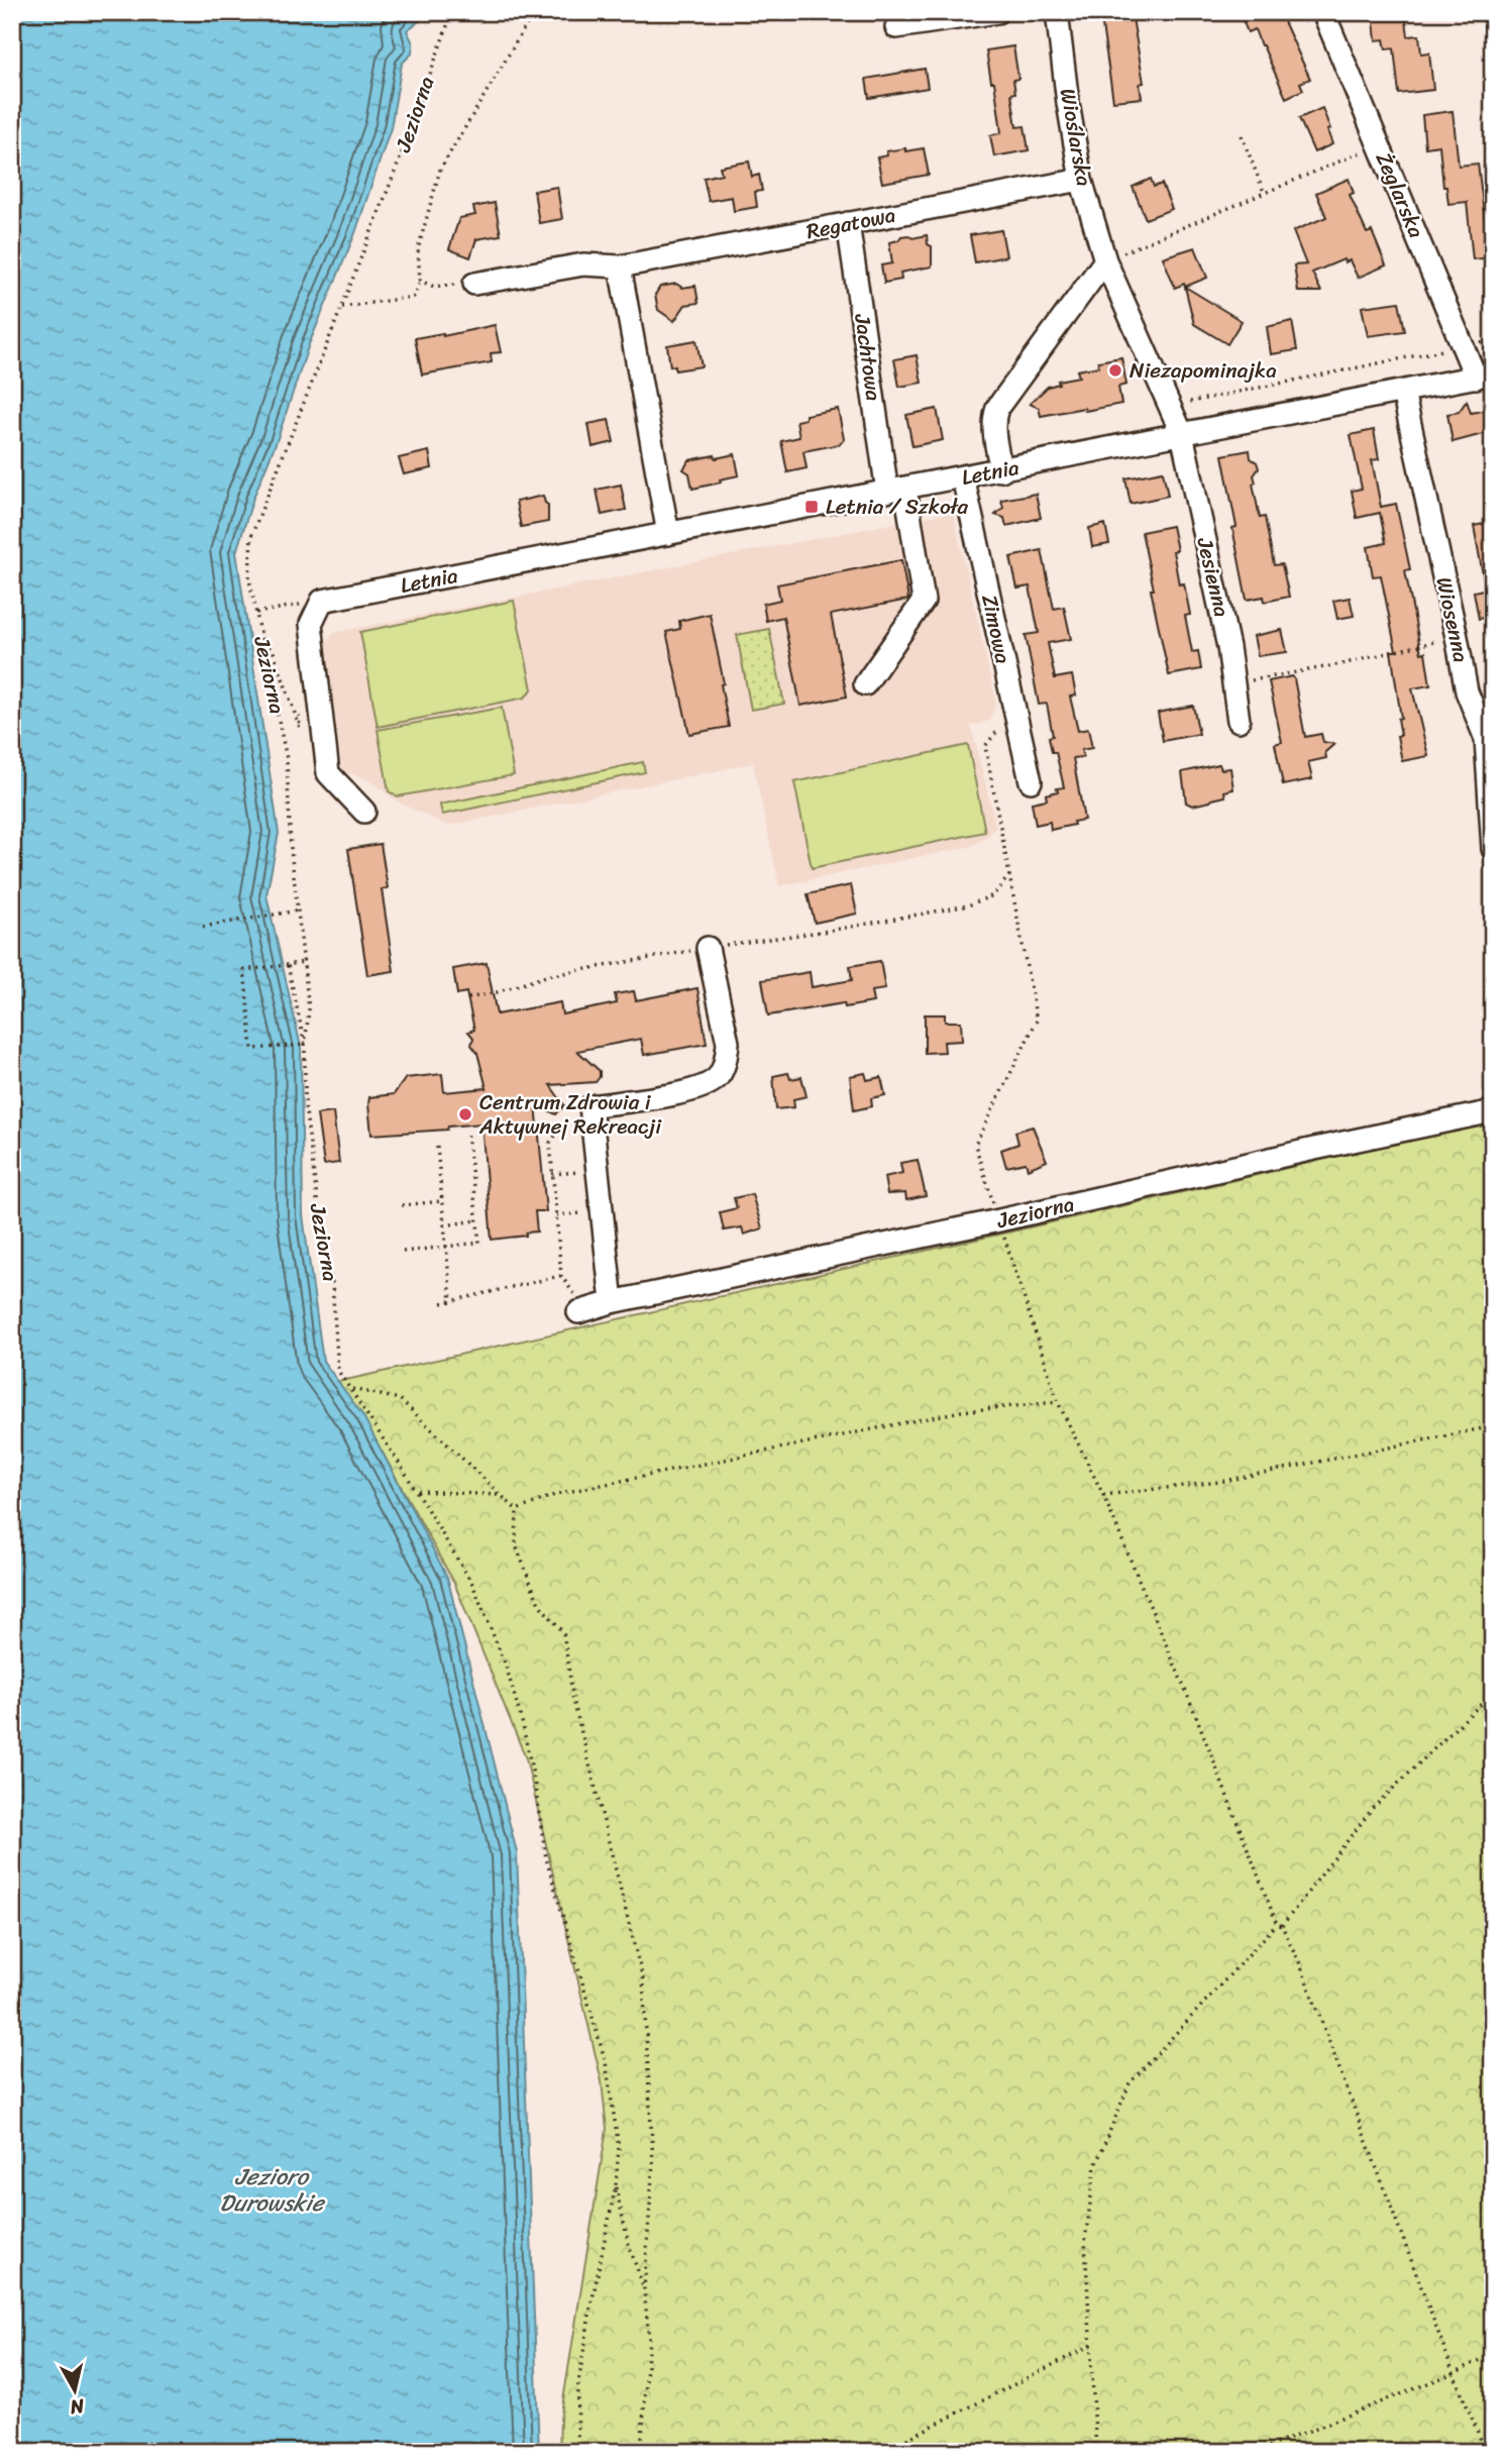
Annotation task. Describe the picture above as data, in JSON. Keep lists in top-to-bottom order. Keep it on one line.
{"streets":{"street":["Jeziorna","Wioślarska","Żeglarska","Regatowa","Jachtowa","Letnia","Jesienna","Wiosenna","Zimowa"]},"crossings":[["Wioślarska","Regatowa"],["Wioślarska","Letnia"],["Wioślarska","Jesienna"],["Żeglarska","Letnia"],["Regatowa","Jachtowa"],["Jachtowa","Letnia"],["Letnia","Jesienna"],["Letnia","Wiosenna"],["Letnia","Zimowa"]],"water":["Jezioro Durowskie"],"places":{"other":["Niezapominajka","Centrum Zdrowia i Aktywnej Rekreacji"],"transit":["Letnia / Szkoła"]},"north":"bottom"}
